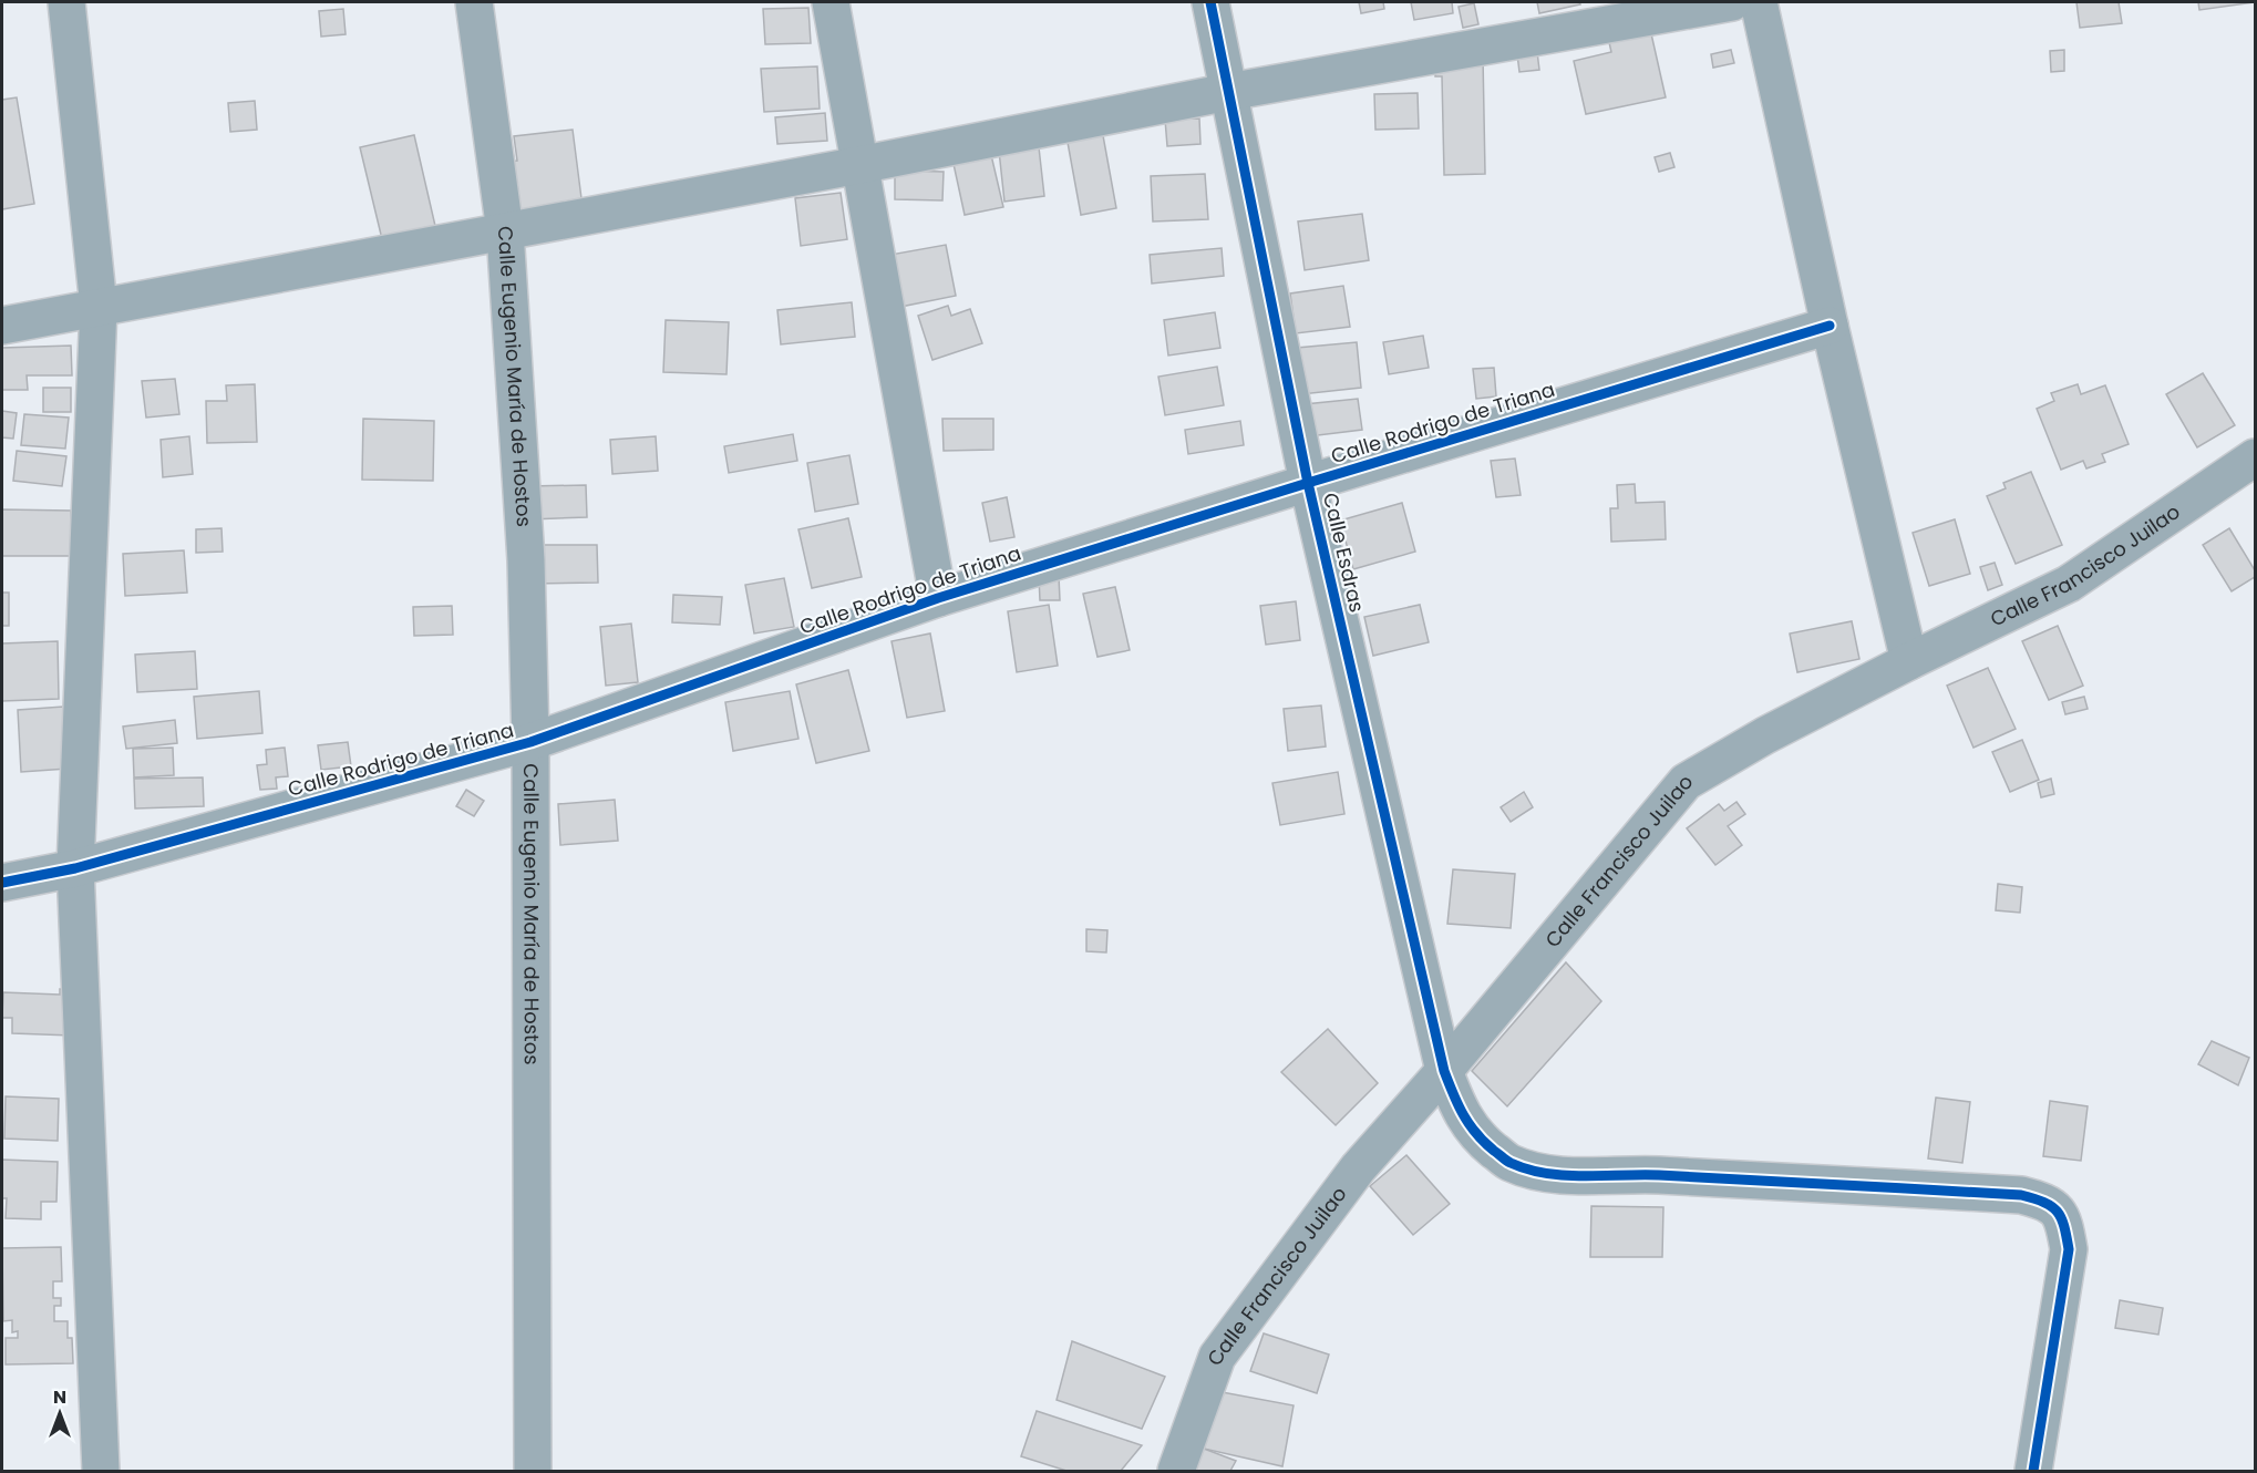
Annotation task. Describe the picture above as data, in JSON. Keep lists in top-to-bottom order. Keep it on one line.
{"streets":{"street":["Calle Eugenio María de Hostos","Calle Rodrigo de Triana","Calle Esdras","Calle Francisco Juilao"]},"crossings":[["Calle Eugenio María de Hostos","Calle Rodrigo de Triana"],["Calle Rodrigo de Triana","Calle Esdras"],["Calle Esdras","Calle Francisco Juilao"]],"north":"top"}
